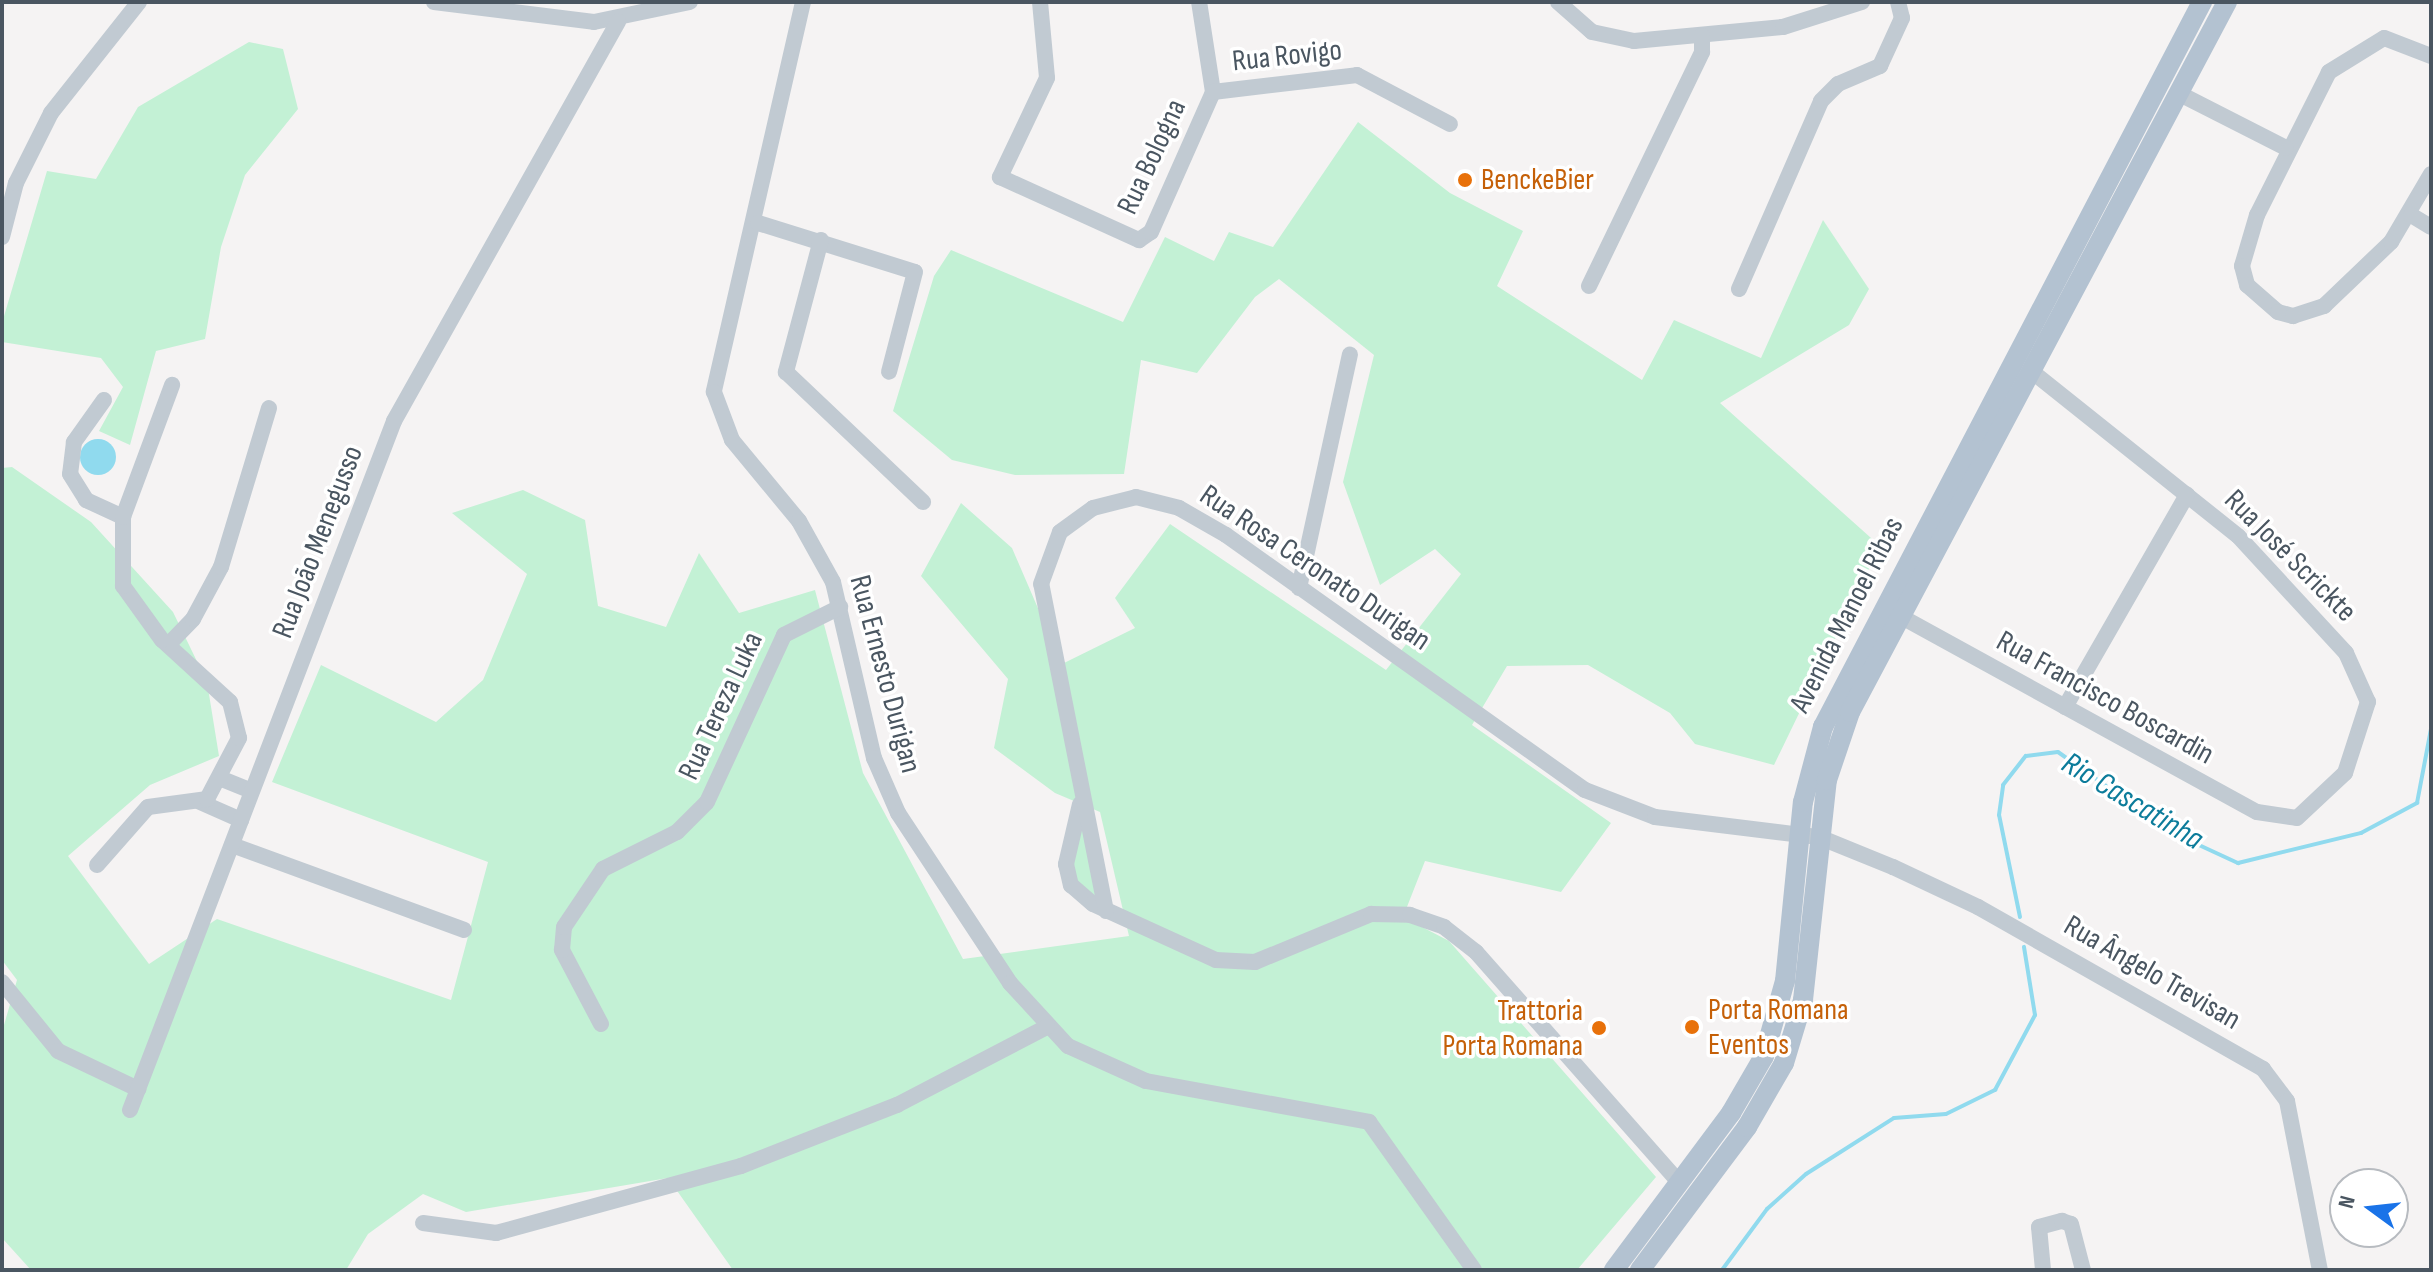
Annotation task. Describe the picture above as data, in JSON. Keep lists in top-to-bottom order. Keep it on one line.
{"streets":{"main road":["Avenida Manoel Ribas"],"street":["Rua Rovigo","Rua Bologna","Rua João Menegusso","Rua José Scrickte","Rua Rosa Ceronato Durigan","Rua Ernesto Durigan","Rua Francisco Boscardin","Rua Tereza Luka","Rua Ângelo Trevisan"]},"crossings":[["Rua Rovigo","Rua Bologna"],["Rua José Scrickte","Avenida Manoel Ribas"],["Rua José Scrickte","Rua Francisco Boscardin"],["Rua Rosa Ceronato Durigan","Avenida Manoel Ribas"],["Rua Rosa Ceronato Durigan","Rua Ângelo Trevisan"],["Avenida Manoel Ribas","Rua Francisco Boscardin"],["Avenida Manoel Ribas","Rua Ângelo Trevisan"],["Rua Ernesto Durigan","Rua Tereza Luka"]],"water":["Rio Cascatinha"],"places":["BenckeBier","Porta Romana Eventos","Trattoria Porta Romana"],"north":"left"}
